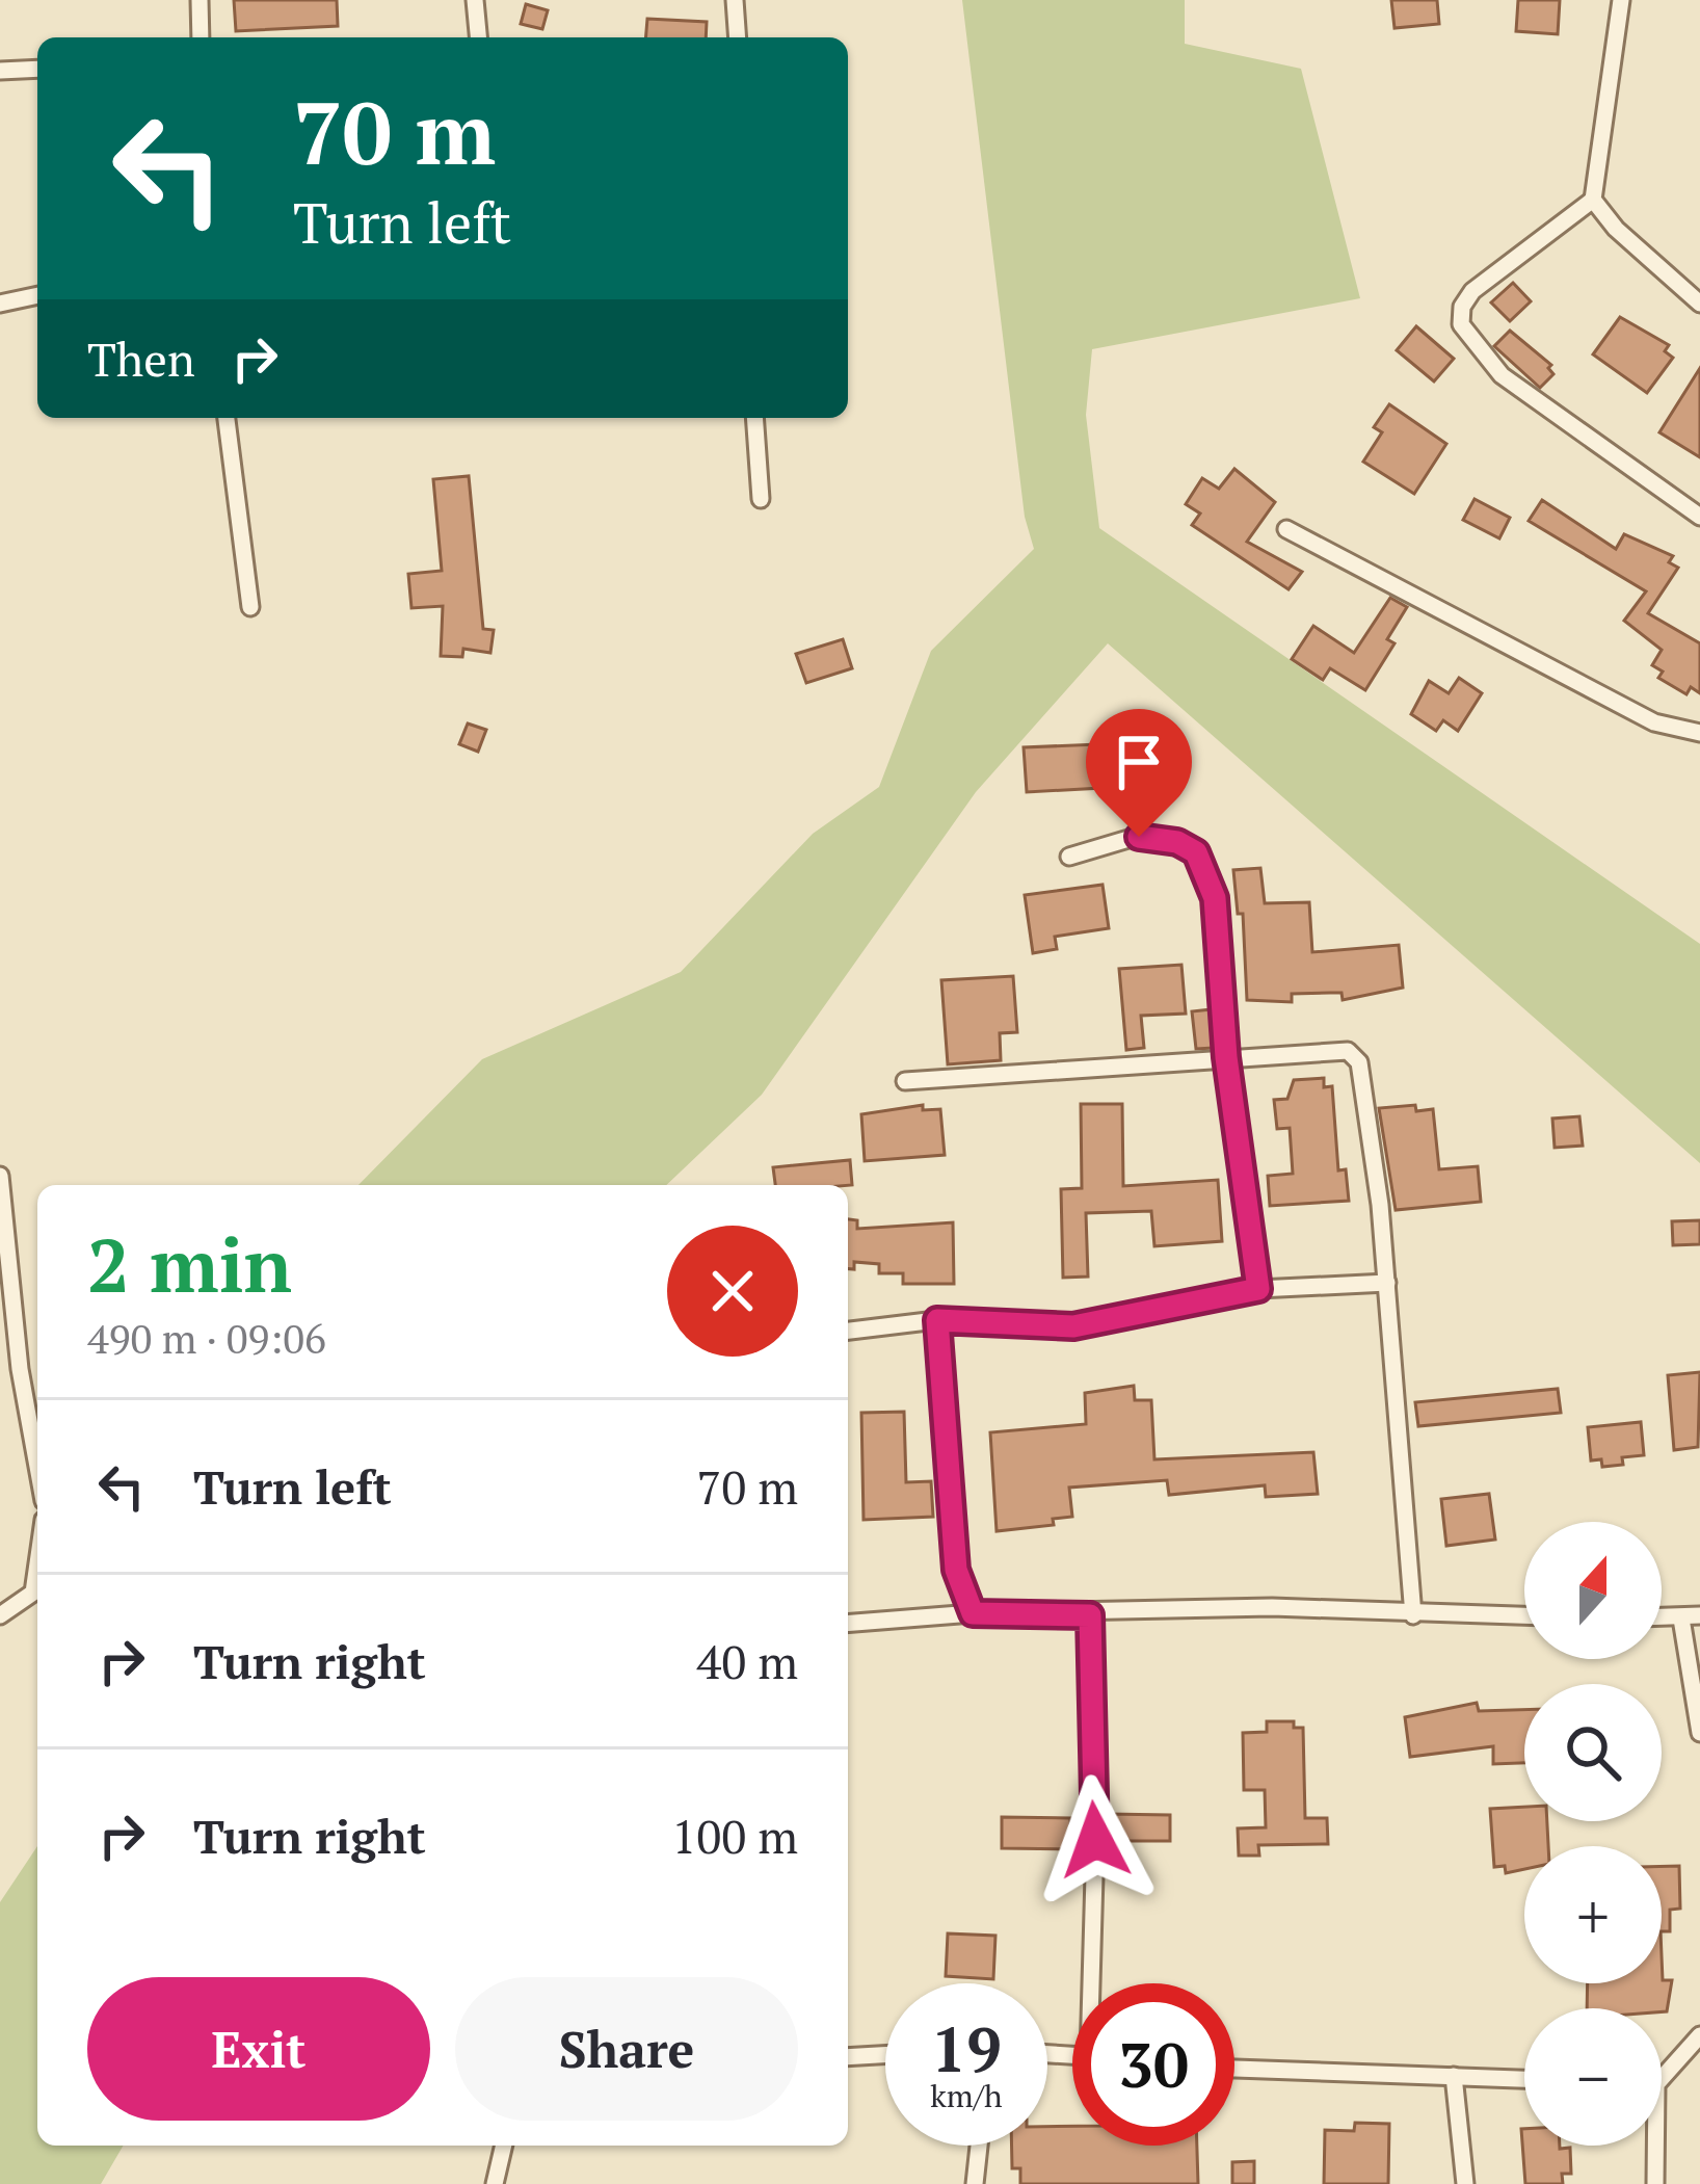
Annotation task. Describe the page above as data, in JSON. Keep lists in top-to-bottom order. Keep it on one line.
{"north":"top","page":{"turn":["70 m","Turn left"],"then":"Then","heading":["2 min","490 m · 09:06"],"list":[{"name":"Turn left","value":"70 m"},{"name":"Turn right","value":"40 m"},{"name":"Turn right","value":"100 m"}],"map_buttons":["+","−"],"buttons":["Exit","Share"],"speed":"19 km/h","limit":"30"}}
